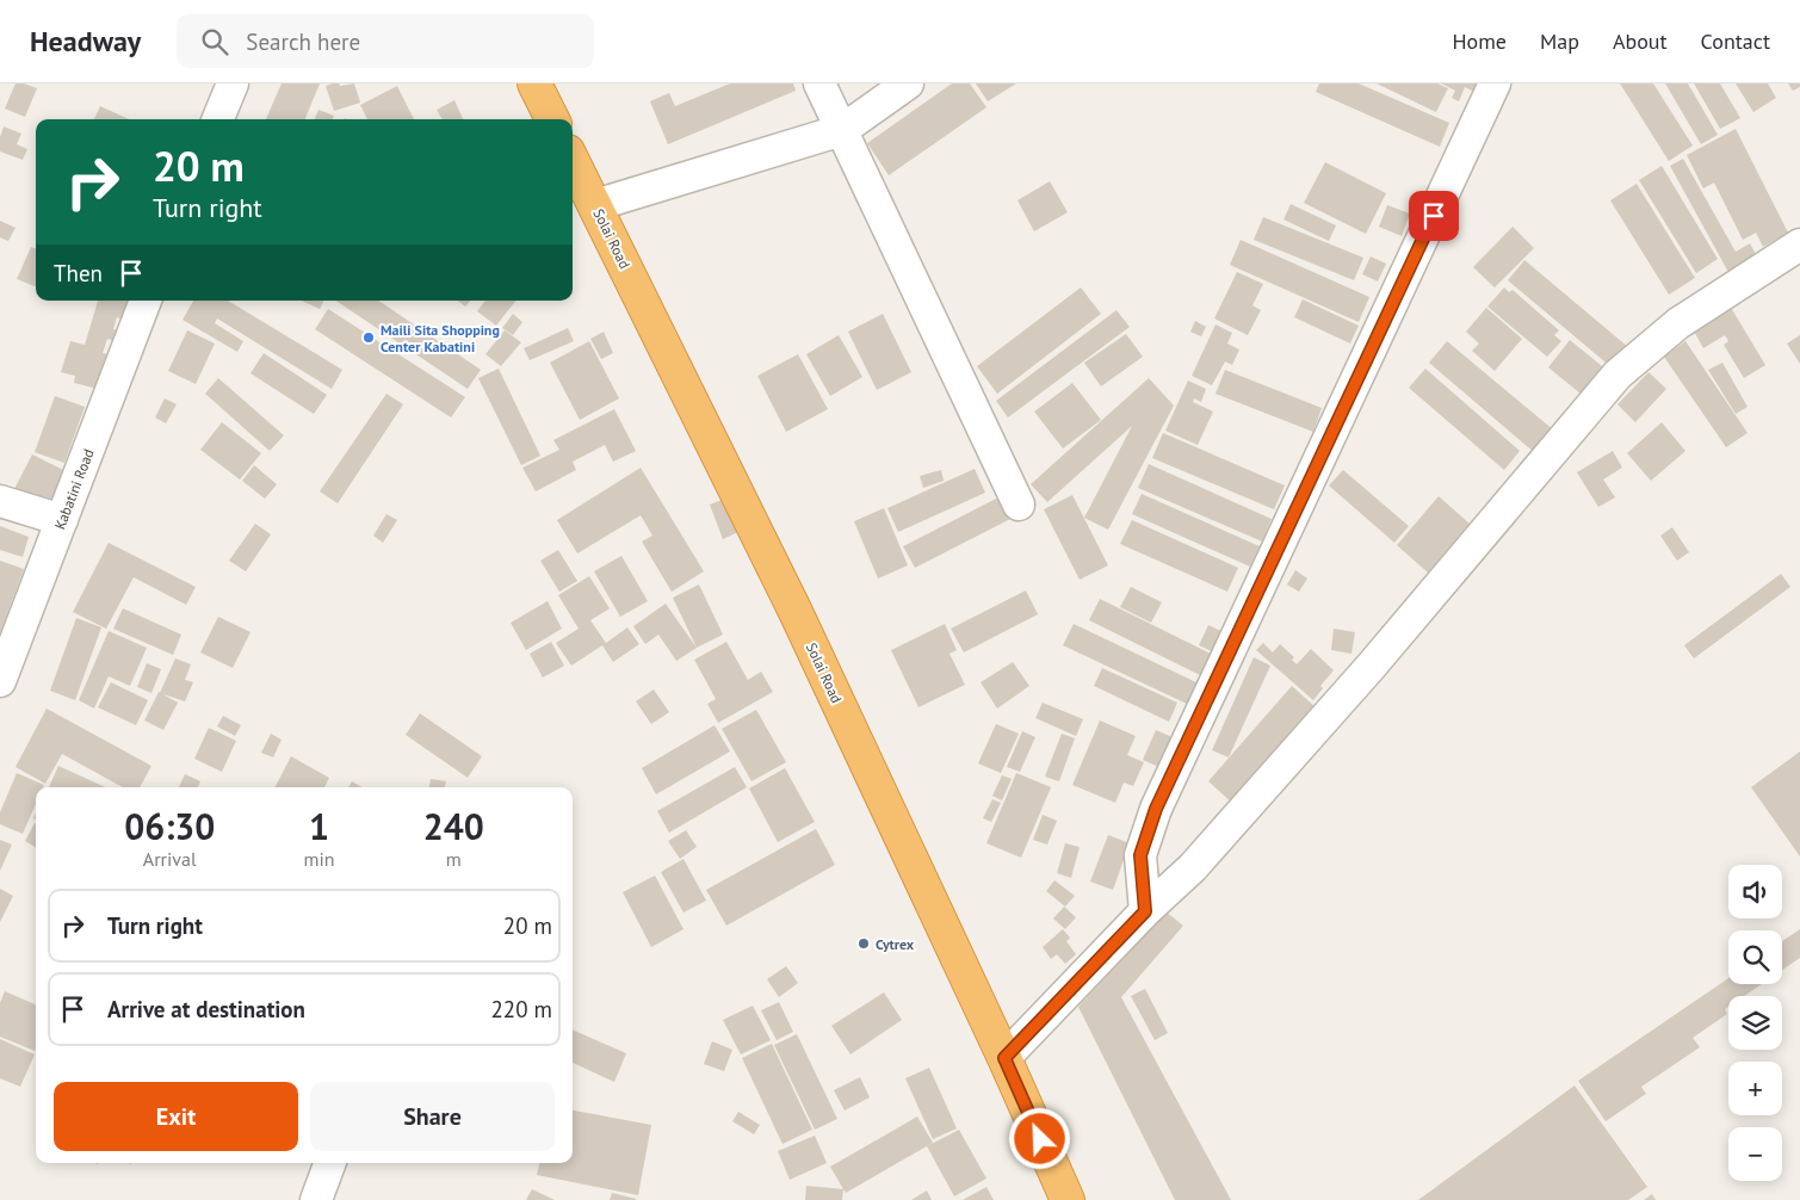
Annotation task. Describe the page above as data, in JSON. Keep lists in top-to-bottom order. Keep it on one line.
{"streets":{"highway":["Solai Road"],"street":["Kabatini Road"]},"places":["Maili Sita Shopping Center Kabatini","Cytrex"],"page":{"header":"Headway","search":"Search here","nav":["Home","Map","About","Contact"],"turn":["20 m","Turn right"],"then":"Then","eta":["06:30","Arrival","1","min","240","m"],"map_buttons":["+","−"],"list":[{"name":"Turn right","value":"20 m"},{"name":"Arrive at destination","value":"220 m"}],"buttons":["Exit","Share"]}}
